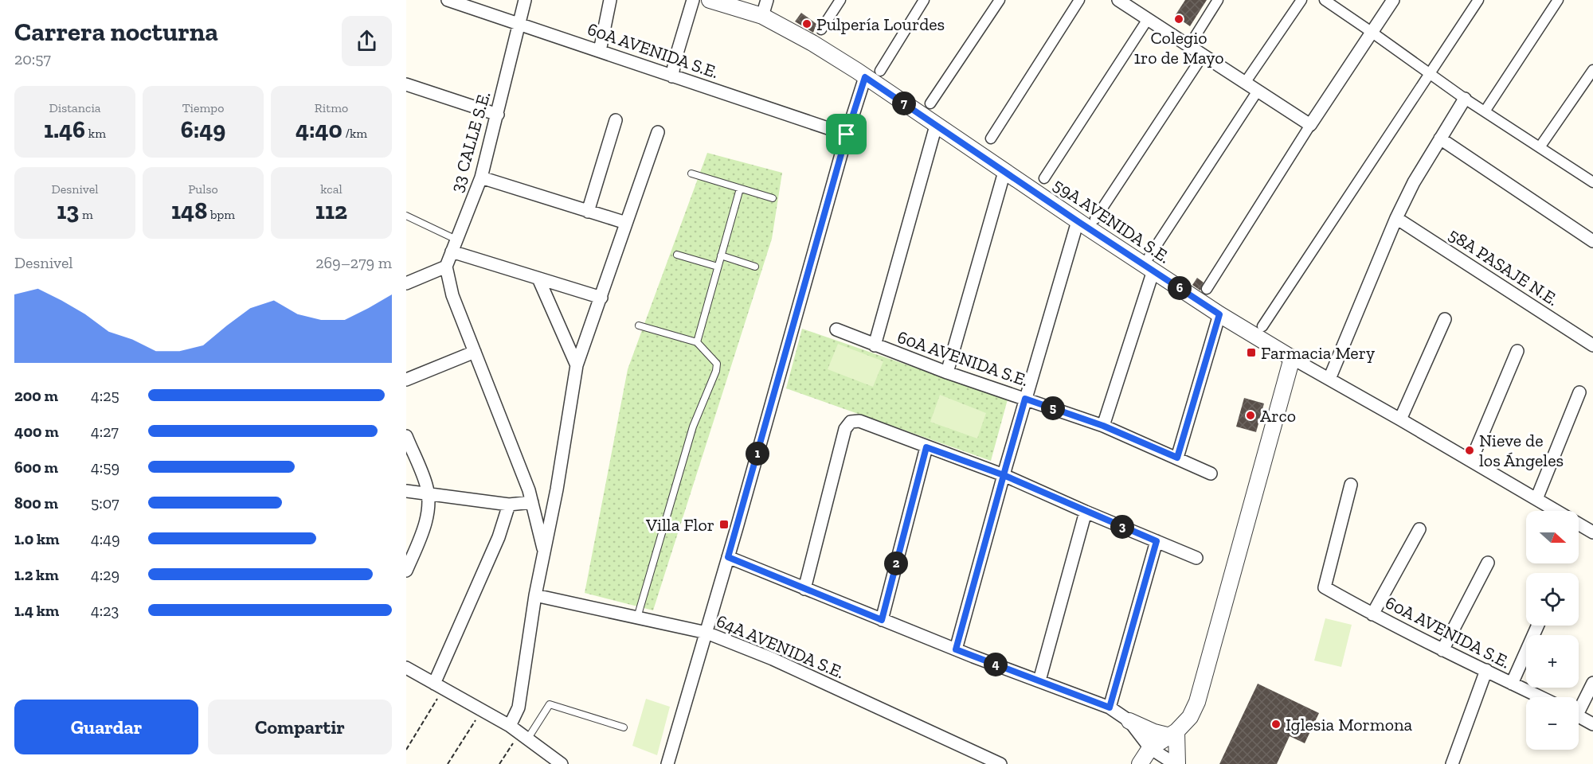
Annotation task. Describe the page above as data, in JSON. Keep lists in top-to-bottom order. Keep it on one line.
{"streets":{"street":["60A AVENIDA S.E.","33 CALLE S.E.","59A AVENIDA S.E.","58A PASAJE N.E.","64A AVENIDA S.E."]},"crossings":[["60A AVENIDA S.E.","33 CALLE S.E."]],"places":{"other":["Colegio 1ro de Mayo","Pulpería Lourdes","Arco","Nieve de los Ángeles","Iglesia Mormona"],"transit":["Farmacia Mery","Villa Flor"]},"north":"right","page":{"heading":["Carrera nocturna","20:57"],"stats":[["Distancia","1.46 km"],["Tiempo","6:49"],["Ritmo","4:40 /km"],["Desnivel","13 m"],["Pulso","148 bpm"],["kcal","112"]],"pins":["7","6","5","1","3","2","4"],"chart":["Desnivel","269–279 m"],"list":[{"name":"200 m","note":"4:25"},{"name":"400 m","note":"4:27"},{"name":"600 m","note":"4:59"},{"name":"800 m","note":"5:07"},{"name":"1.0 km","note":"4:49"},{"name":"1.2 km","note":"4:29"},{"name":"1.4 km","note":"4:23"}],"map_buttons":["+","−"],"buttons":["Guardar","Compartir"]}}
